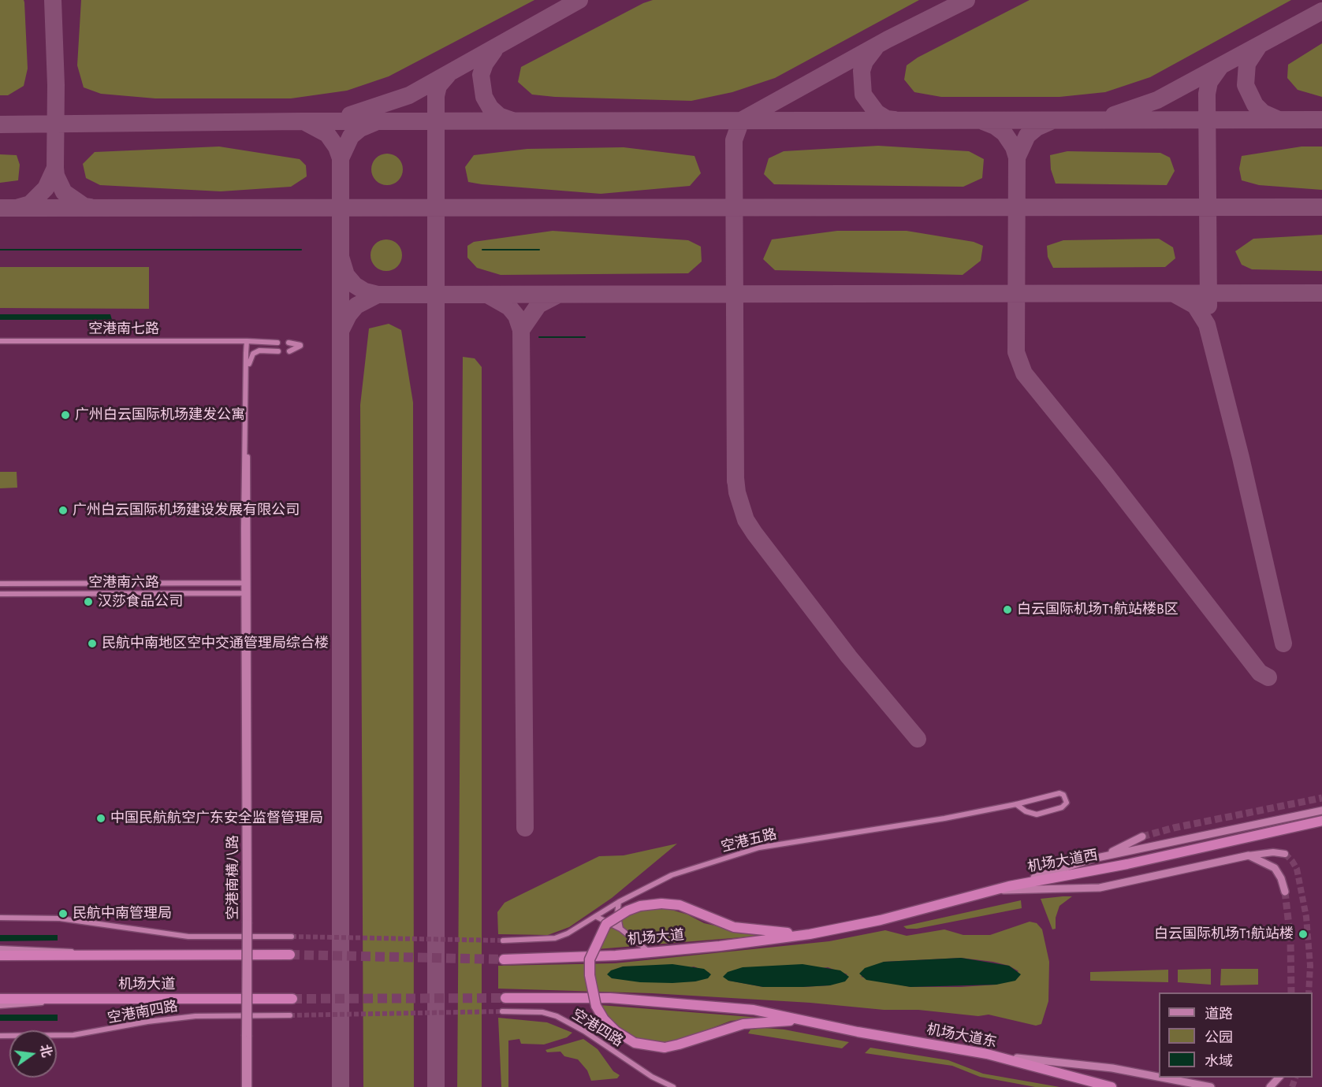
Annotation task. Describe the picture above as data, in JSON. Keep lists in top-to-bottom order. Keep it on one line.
{"streets":{"highway":["机场大道西","机场大道","机场大道东"],"street":["空港南七路","空港南六路","空港五路","空港南横八路","空港南四路","空港四路"]},"crossings":[["空港南六路","空港南横八路"],["机场大道西","机场大道"]],"places":["广州白云国际机场建发公寓","广州白云国际机场建设发展有限公司","汉莎食品公司","白云国际机场T1航站楼B区","民航中南地区空中交通管理局综合楼","中国民航航空广东安全监督管理局","民航中南管理局","白云国际机场T1航站楼"],"legend":["道路","公园","水域"],"north":"right"}
